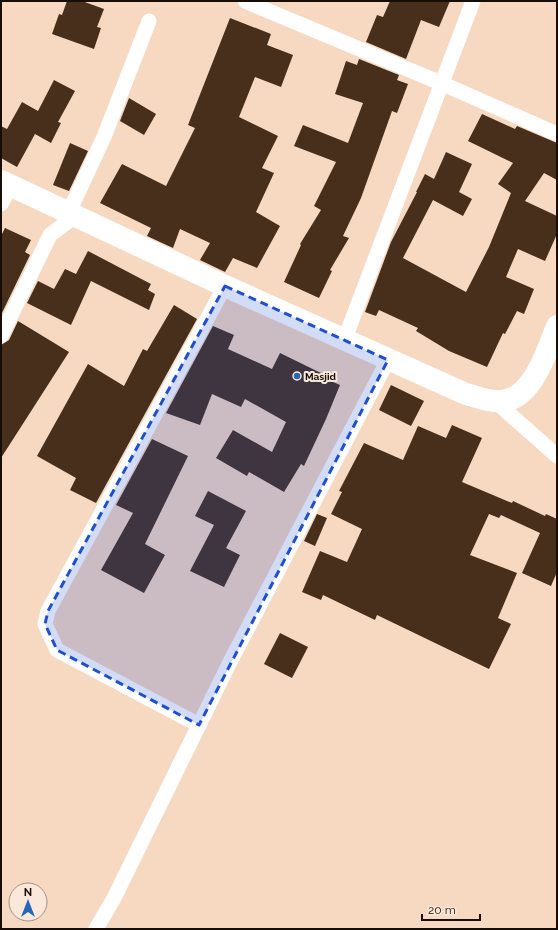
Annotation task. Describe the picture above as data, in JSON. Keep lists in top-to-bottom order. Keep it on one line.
{"places":["Masjid"],"scale_bar":"20 m","north":"top"}
